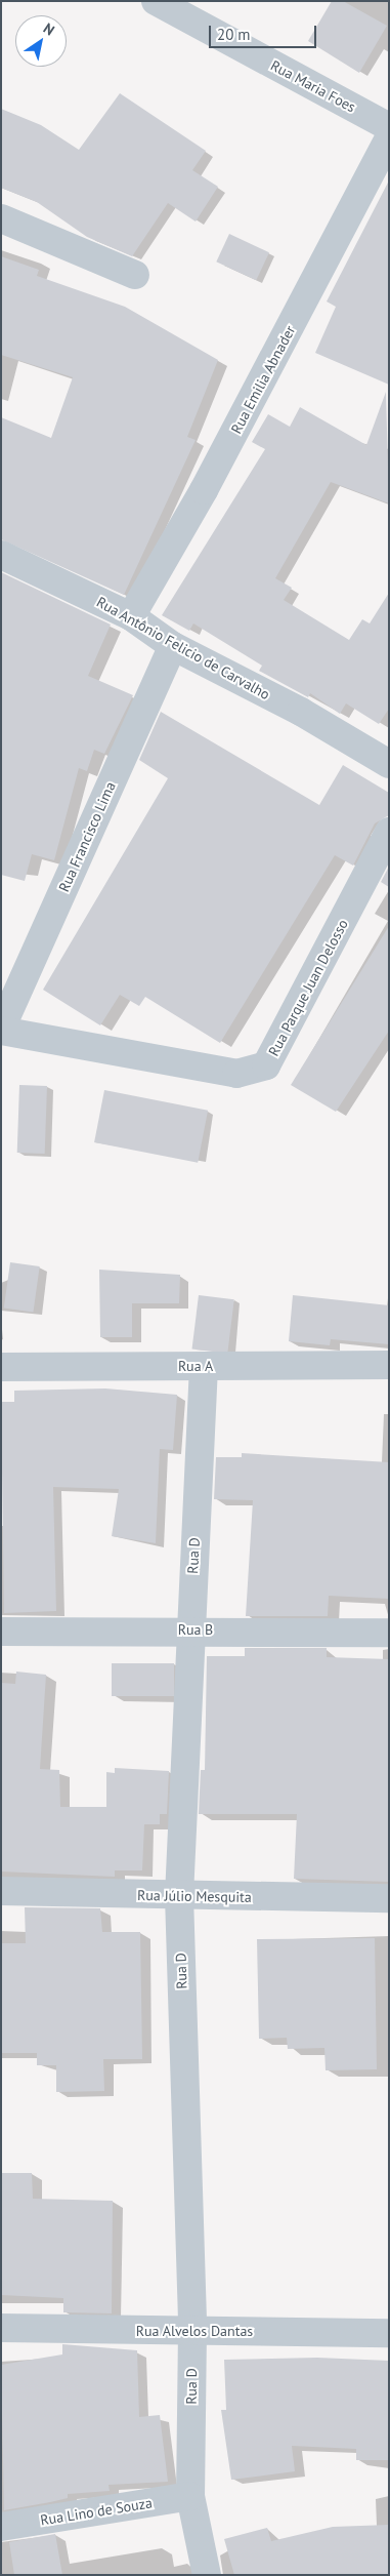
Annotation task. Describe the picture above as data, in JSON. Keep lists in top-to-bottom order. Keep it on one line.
{"streets":{"street":["Rua Maria Foes","Rua Emilia Abnader","Rua Antônio Felicio de Carvalho","Rua Francisco Lima","Rua Parque Juan Delosso","Rua A","Rua D","Rua B","Rua Júlio Mesquita","Rua Alvelos Dantas","Rua Lino de Souza"]},"crossings":[["Rua Emilia Abnader","Rua Antônio Felicio de Carvalho"],["Rua Antônio Felicio de Carvalho","Rua Francisco Lima"],["Rua Francisco Lima","Rua Parque Juan Delosso"],["Rua A","Rua D"],["Rua D","Rua B"],["Rua D","Rua Júlio Mesquita"],["Rua D","Rua Alvelos Dantas"],["Rua D","Rua Lino de Souza"]],"scale_bar":"20 m","north":"top right"}
